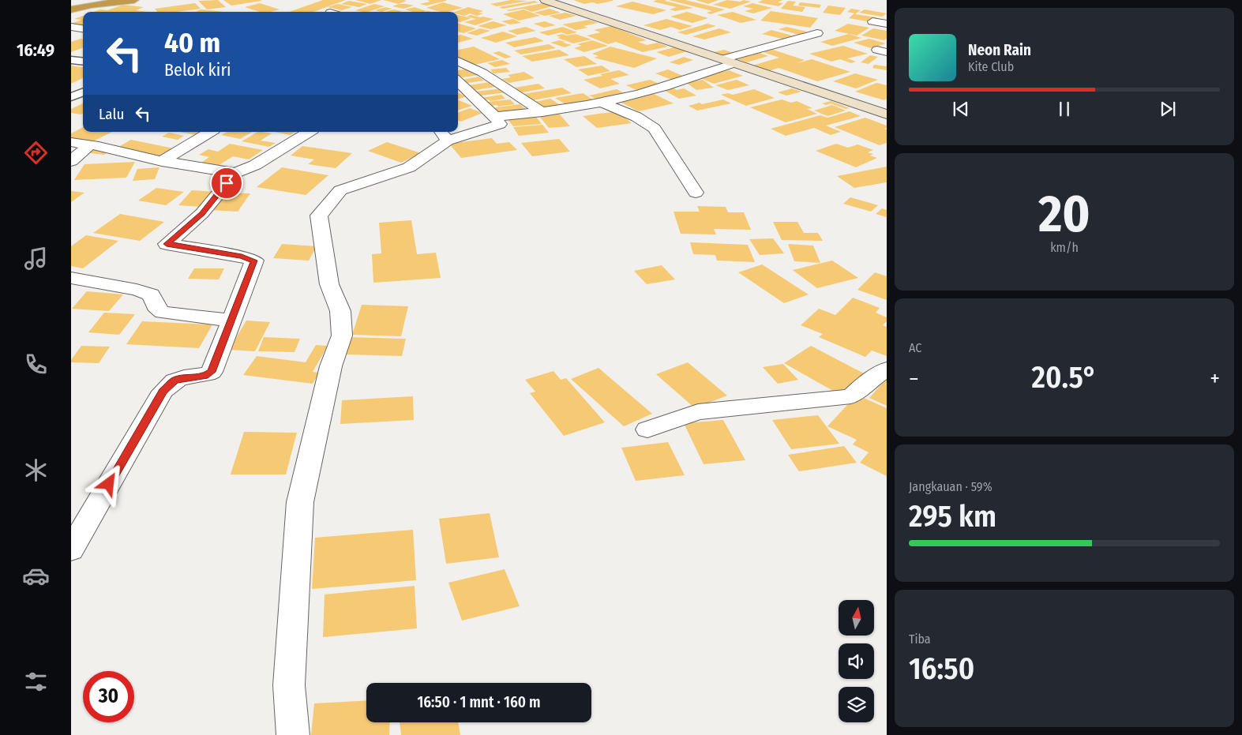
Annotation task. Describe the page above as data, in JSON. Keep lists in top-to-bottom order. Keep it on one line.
{"north":"top","page":{"tabs":"16:49","turn":["40 m","Belok kiri"],"song":["Neon Rain","Kite Club"],"then":"Lalu","tile":[["20","km/h"],"AC",["Jangkauan · 59%","295 km"],["Tiba","16:50"]],"heat":["−","20.5°","+"],"limit":"30","trip":"16:50 · 1 mnt · 160 m"}}
